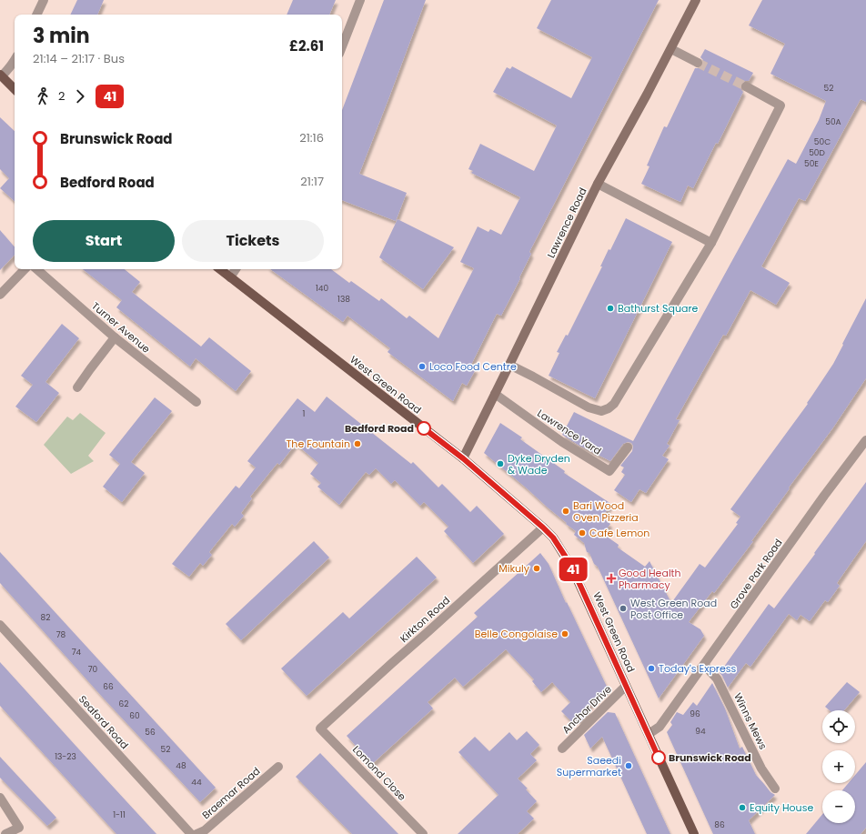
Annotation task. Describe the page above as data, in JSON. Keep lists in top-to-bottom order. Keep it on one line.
{"streets":{"main road":["West Green Road"],"street":["Lawrence Road","Turner Avenue","Lawrence Yard","Grove Park Road","Kirkton Road","Anchor Drive","Winns Mews","Seaford Road","Lomond Close","Braemar Road"]},"crossings":[["Lawrence Road","West Green Road"],["Lawrence Road","Lawrence Yard"],["West Green Road","Grove Park Road"],["West Green Road","Kirkton Road"],["West Green Road","Anchor Drive"],["Grove Park Road","Winns Mews"],["Kirkton Road","Lomond Close"]],"places":{"other":["Bathurst Square","Loco Food Centre","Bedford Road","The Fountain","Dyke Dryden & Wade","Bari Wood Oven Pizzeria","Cafe Lemon","Mikuly","West Green Road Post Office","Belle Congolaise","Today's Express","Brunswick Road","Saeedi Supermarket","Equity House"],"health":["Good Health Pharmacy"]},"lines":["bus line 41"],"house_numbers":["52","50A","50C","50D","50E","140","138","1","82","78","74","70","66","62","96","60","94","56","52","13-23","48","44","1-11","86"],"page":{"on_map":"41","heading":["3 min","21:14 – 21:17 · Bus","£2.61"],"legs":["2","41"],"list":[{"name":"Brunswick Road","value":"21:16"},{"name":"Bedford Road","value":"21:17"}],"buttons":["Start","Tickets"],"map_buttons":["+","−"]}}
